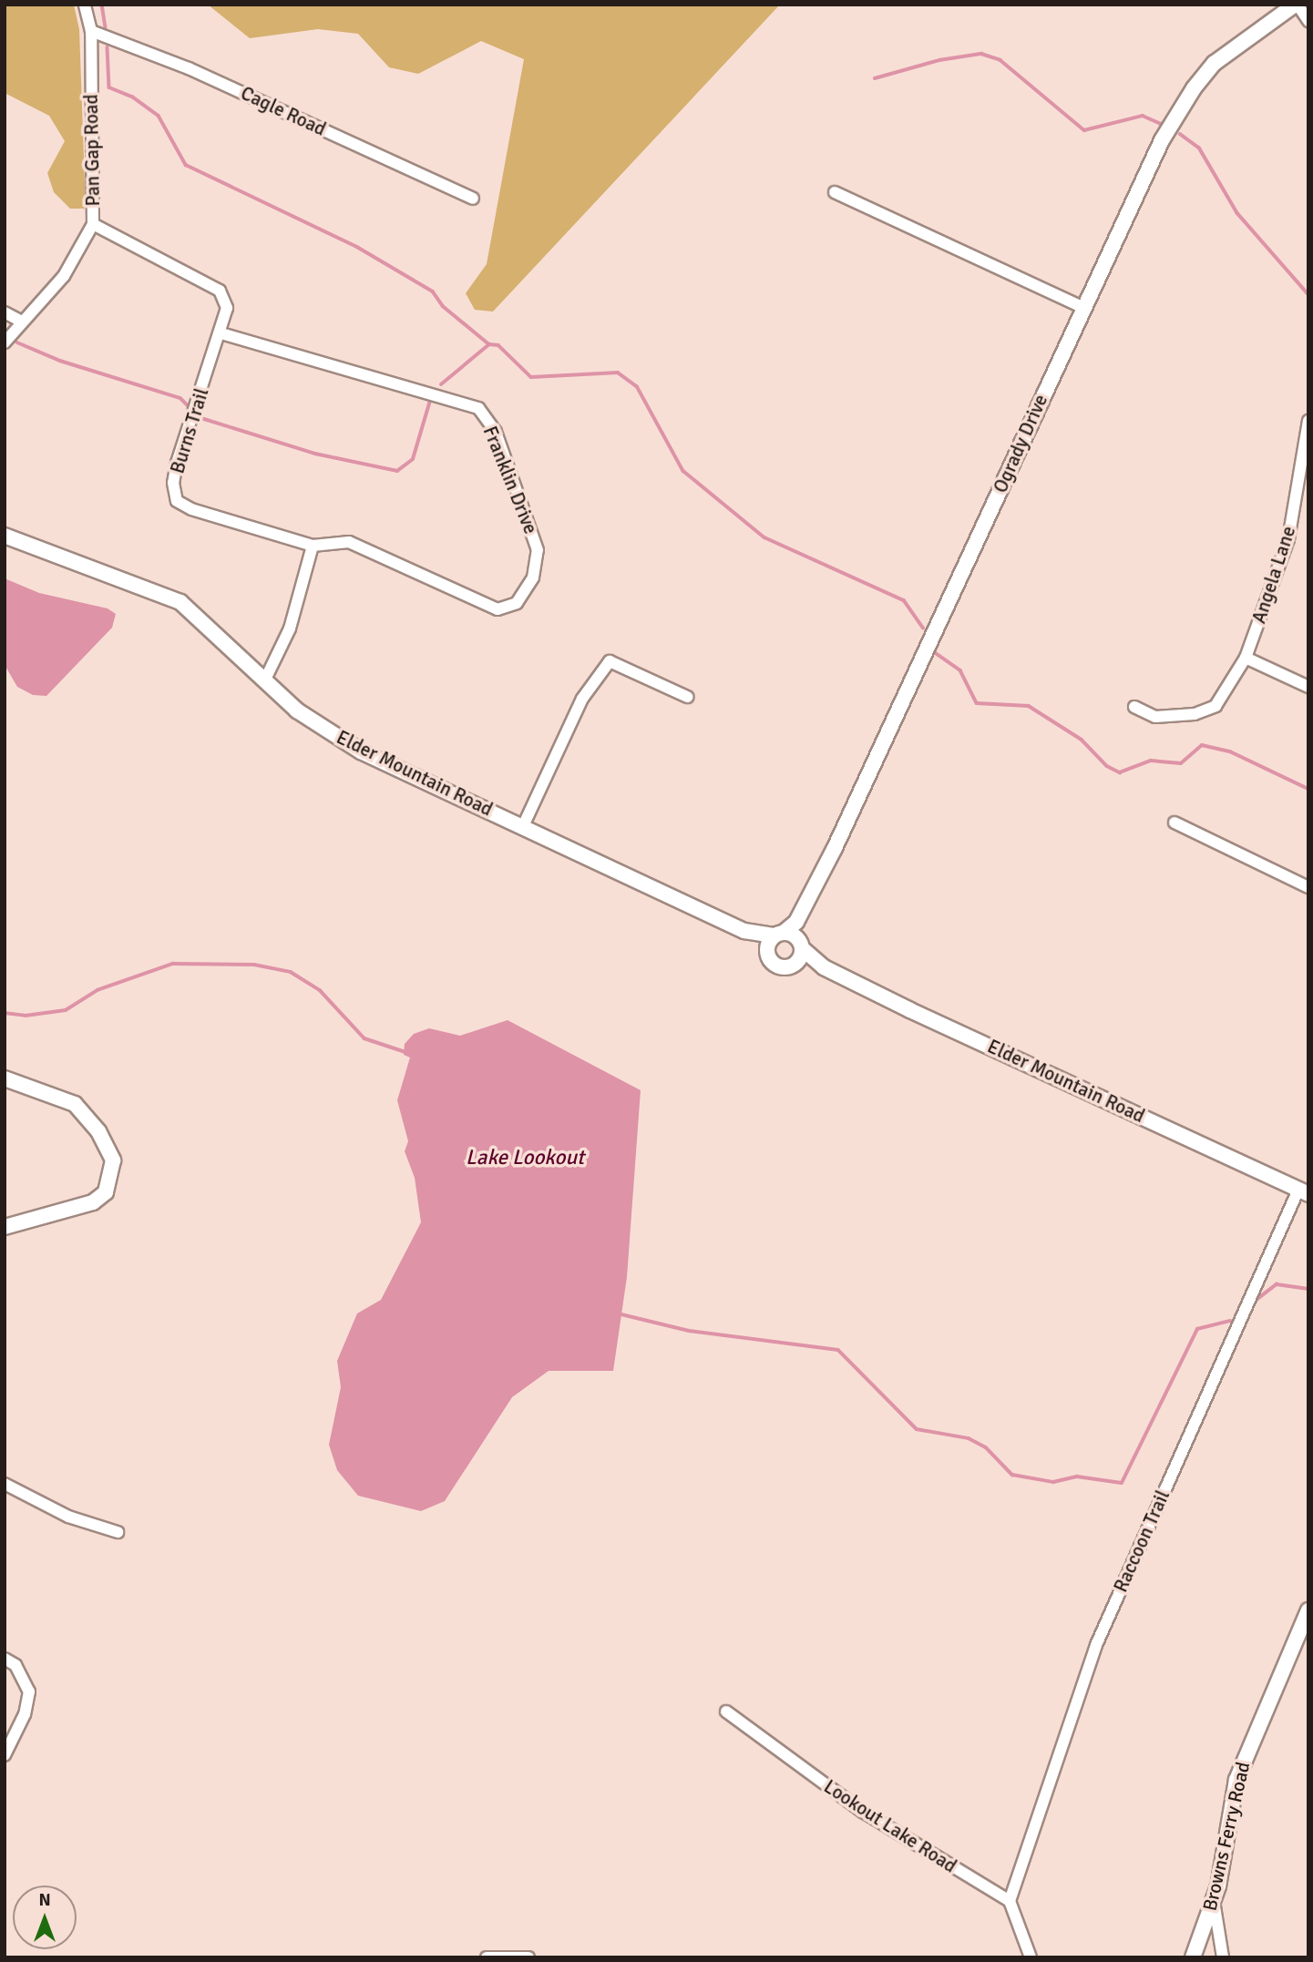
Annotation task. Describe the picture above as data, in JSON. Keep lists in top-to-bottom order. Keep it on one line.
{"streets":{"street":["Cagle Road","Pan Gap Road","Burns Trail","Ogrady Drive","Franklin Drive","Angela Lane","Elder Mountain Road","Raccoon Trail","Lookout Lake Road","Browns Ferry Road"]},"crossings":[["Cagle Road","Pan Gap Road"],["Burns Trail","Franklin Drive"],["Ogrady Drive","Elder Mountain Road"],["Elder Mountain Road","Raccoon Trail"],["Raccoon Trail","Lookout Lake Road"]],"water":["Lake Lookout"],"north":"top"}
